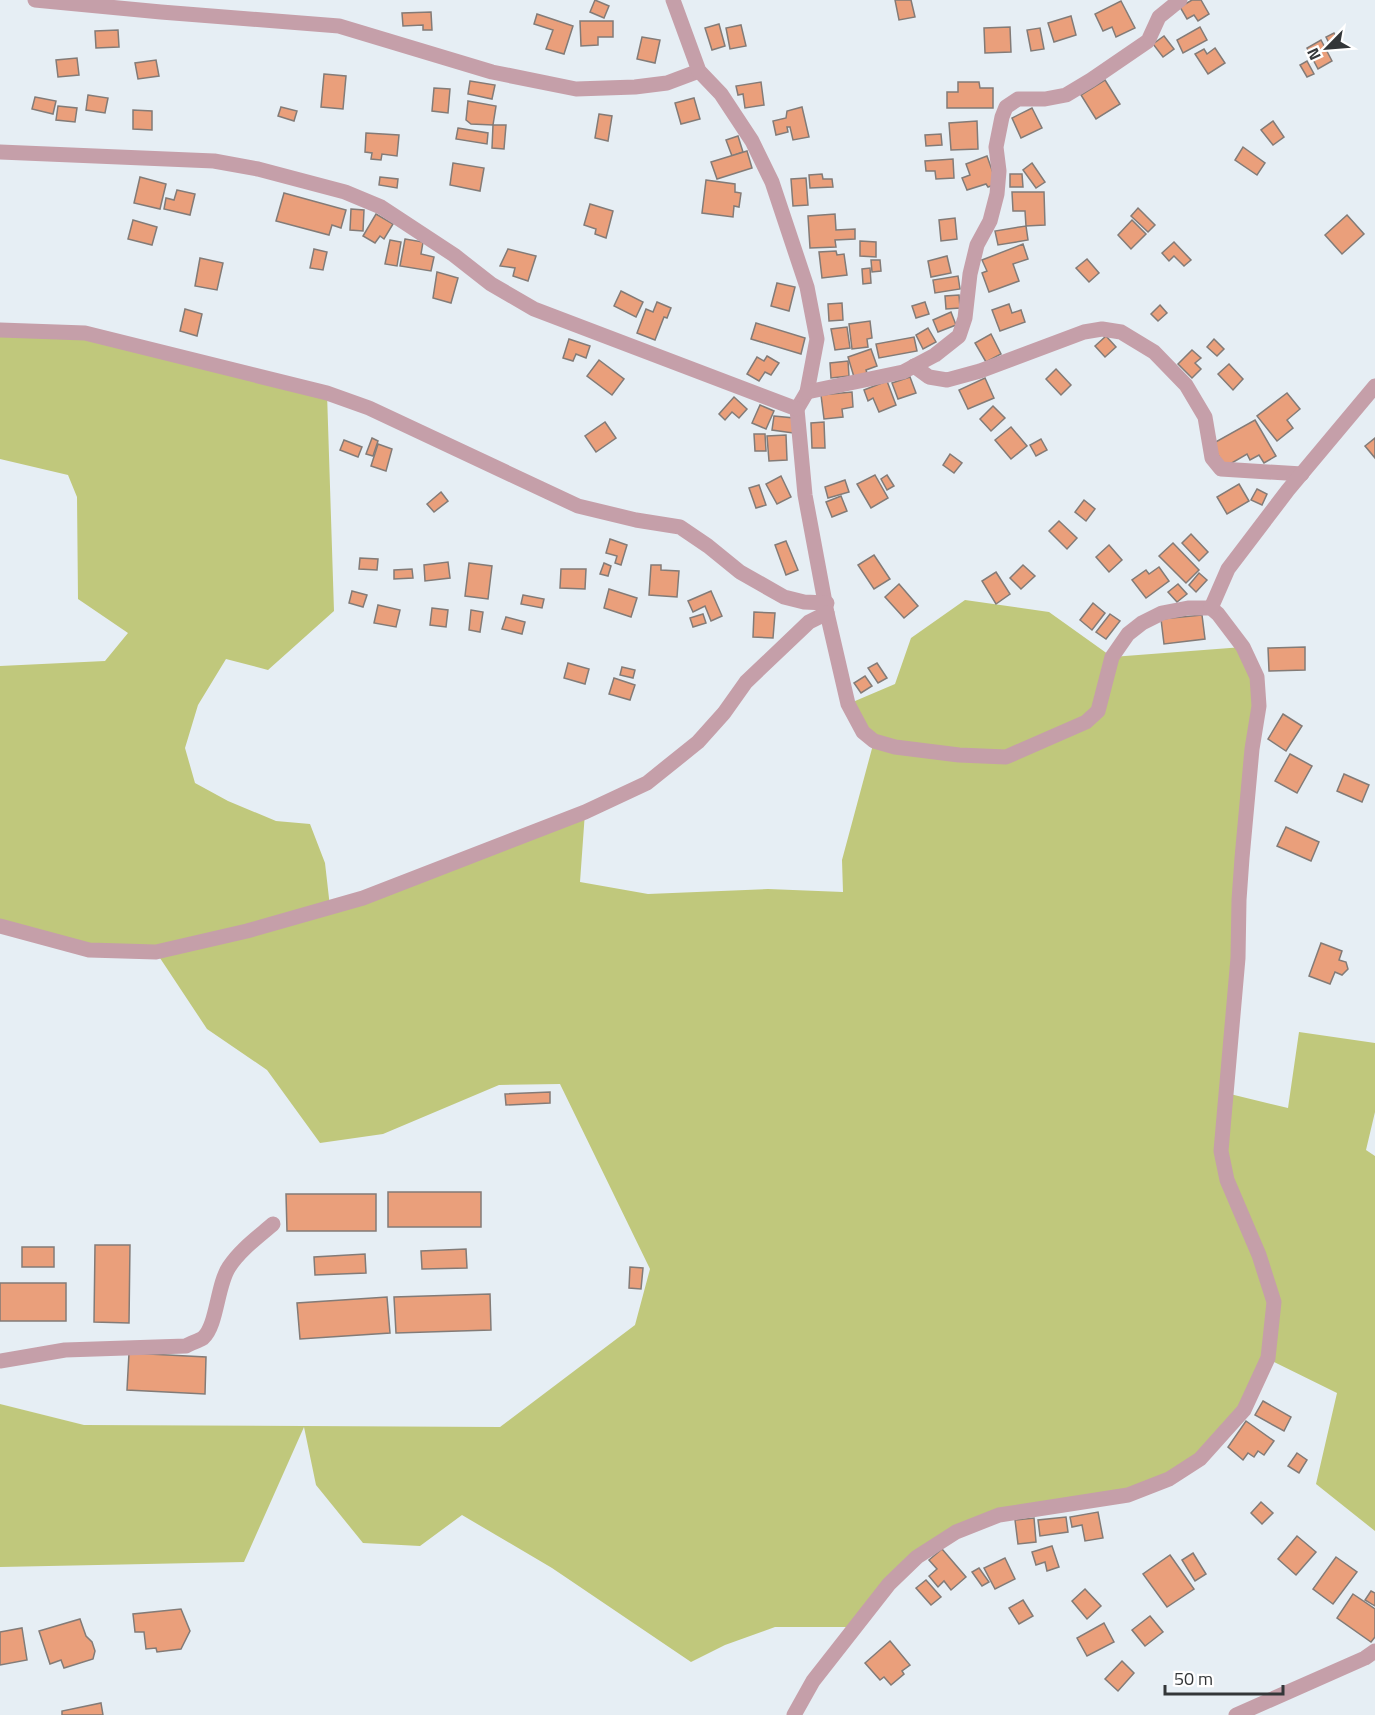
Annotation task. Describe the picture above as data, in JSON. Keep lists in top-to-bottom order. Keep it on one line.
{"scale_bar":"50 m","north":"bottom left"}
